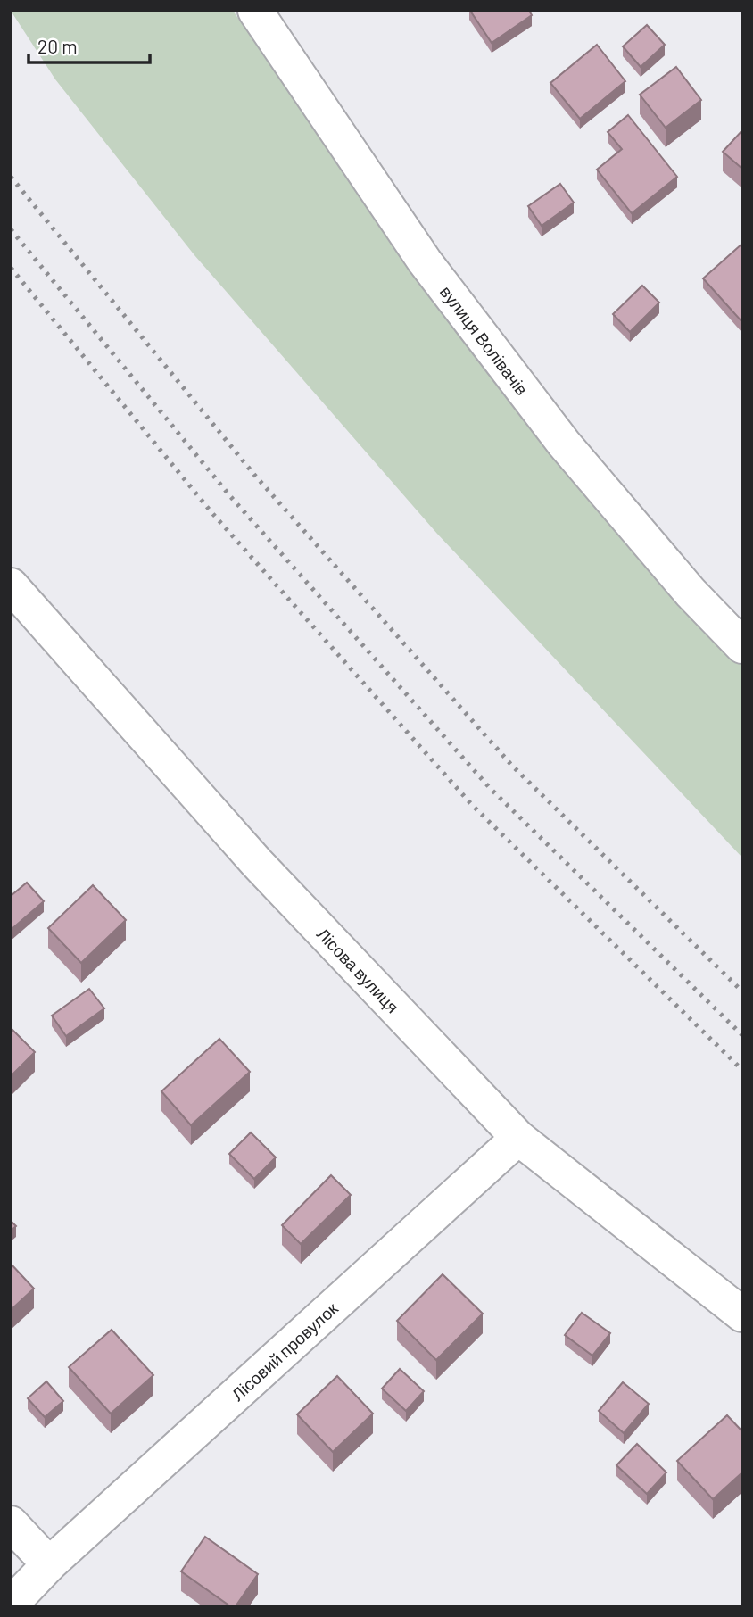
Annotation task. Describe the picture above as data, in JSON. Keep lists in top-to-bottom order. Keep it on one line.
{"streets":{"street":["вулиця Волівачів","Лісова вулиця","Лісовий провулок"]},"crossings":[["Лісова вулиця","Лісовий провулок"]],"scale_bar":"20 m"}
